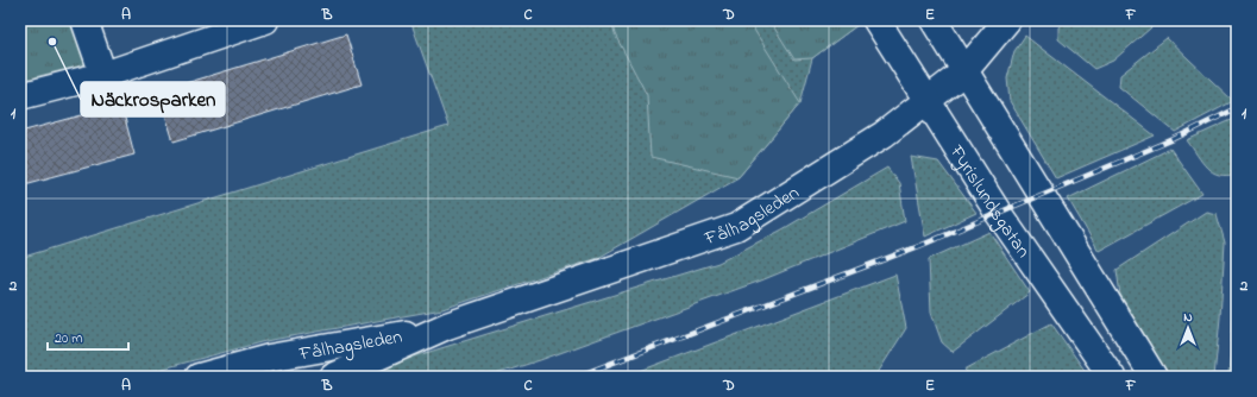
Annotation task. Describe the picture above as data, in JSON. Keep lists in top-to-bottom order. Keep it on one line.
{"streets":{"street":["Fyrislundsgatan","Fålhagsleden"]},"crossings":[["Fyrislundsgatan","Fålhagsleden"]],"places":["Näckrosparken"],"scale_bar":"20 m","north":"top","grid":{"columns":["A","B","C","D","E","F"],"rows":["1","2"]}}
